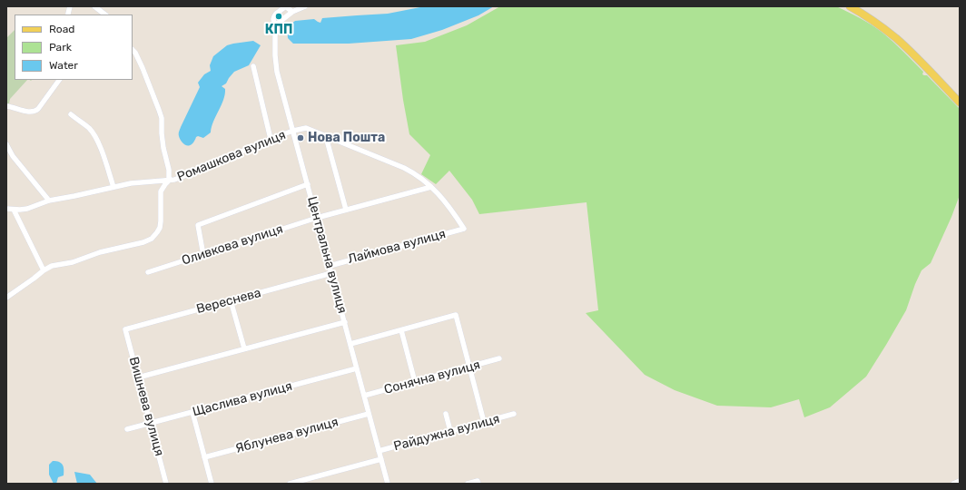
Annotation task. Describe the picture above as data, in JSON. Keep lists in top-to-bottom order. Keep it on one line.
{"streets":{"street":["Ромашкова вулиця","Оливкова вулиця","Лаймова вулиця","Центральна вулиця","Вереснева","Сонячна вулиця","Щаслива вулиця","Вишнева вулиця","Райдужна вулиця","Яблунева вулиця"]},"crossings":[["Ромашкова вулиця","Оливкова вулиця"],["Ромашкова вулиця","Лаймова вулиця"],["Ромашкова вулиця","Центральна вулиця"],["Оливкова вулиця","Центральна вулиця"],["Лаймова вулиця","Центральна вулиця"],["Центральна вулиця","Вереснева"],["Центральна вулиця","Сонячна вулиця"],["Центральна вулиця","Щаслива вулиця"],["Центральна вулиця","Райдужна вулиця"],["Центральна вулиця","Яблунева вулиця"],["Вереснева","Вишнева вулиця"],["Щаслива вулиця","Вишнева вулиця"]],"places":["КПП","Нова Пошта"],"legend":["Road","Park","Water"]}
